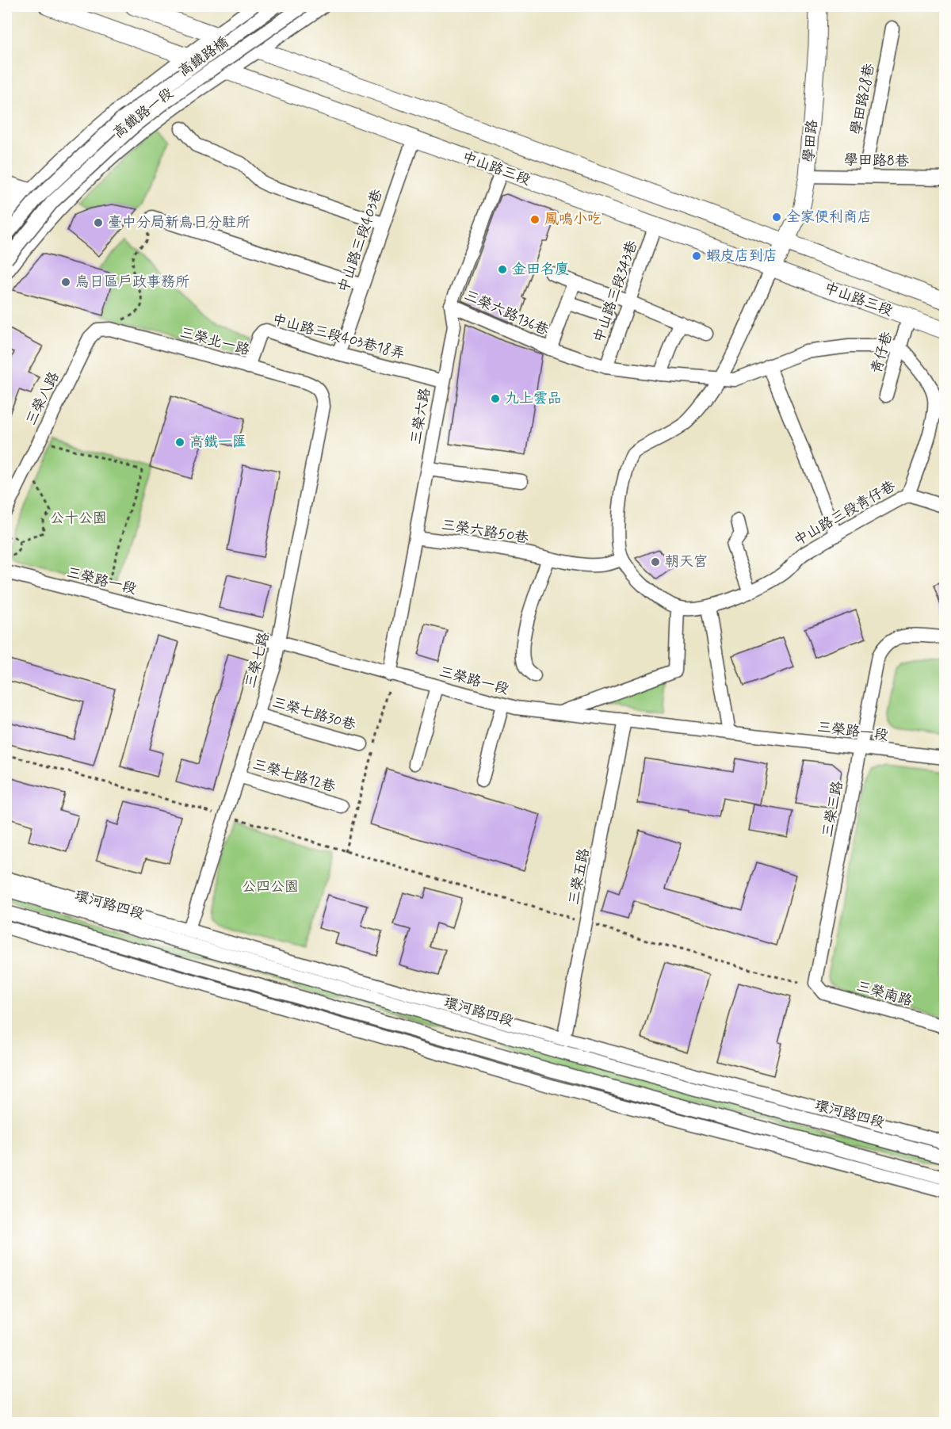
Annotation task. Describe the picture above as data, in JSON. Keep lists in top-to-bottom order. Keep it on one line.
{"streets":{"main road":["學田路","中山路三段"],"street":["高鐵路橋","學田路28巷","高鐵路一段","學田路8巷","中山路三段403巷","中山路三段343巷","三榮六路136巷","中山路三段403巷18弄","三榮北一路","青仔巷","三榮八路","三榮六路","中山路三段青仔巷","三榮六路50巷","三榮路一段","三榮七路","三榮七路30巷","三榮七路12巷","三榮三路","三榮五路","環河路四段","三榮南路"]},"crossings":[["學田路28巷","學田路8巷"],["高鐵路一段","中山路三段"],["學田路","學田路8巷"],["學田路","中山路三段"],["中山路三段","中山路三段403巷"],["中山路三段","中山路三段343巷"],["中山路三段","青仔巷"],["中山路三段","三榮六路"],["中山路三段403巷","中山路三段403巷18弄"],["中山路三段343巷","三榮六路136巷"],["三榮六路136巷","三榮六路"],["中山路三段403巷18弄","三榮北一路"],["中山路三段403巷18弄","三榮六路"],["三榮北一路","三榮八路"],["三榮北一路","三榮七路"],["青仔巷","中山路三段青仔巷"],["三榮六路","三榮六路50巷"],["三榮六路","三榮路一段"],["三榮路一段","三榮七路"],["三榮路一段","三榮三路"],["三榮路一段","三榮五路"],["三榮七路","三榮七路30巷"],["三榮七路","三榮七路12巷"],["三榮七路","環河路四段"],["三榮三路","三榮南路"],["三榮五路","環河路四段"]],"parks":["公十公園","公四公園"],"places":["全家便利商店","鳳鳴小吃","臺中分局新烏日分駐所","蝦皮店到店","金田名廈","烏日區戶政事務所","九上雲品","高鐵一匯","朝天宮"]}
